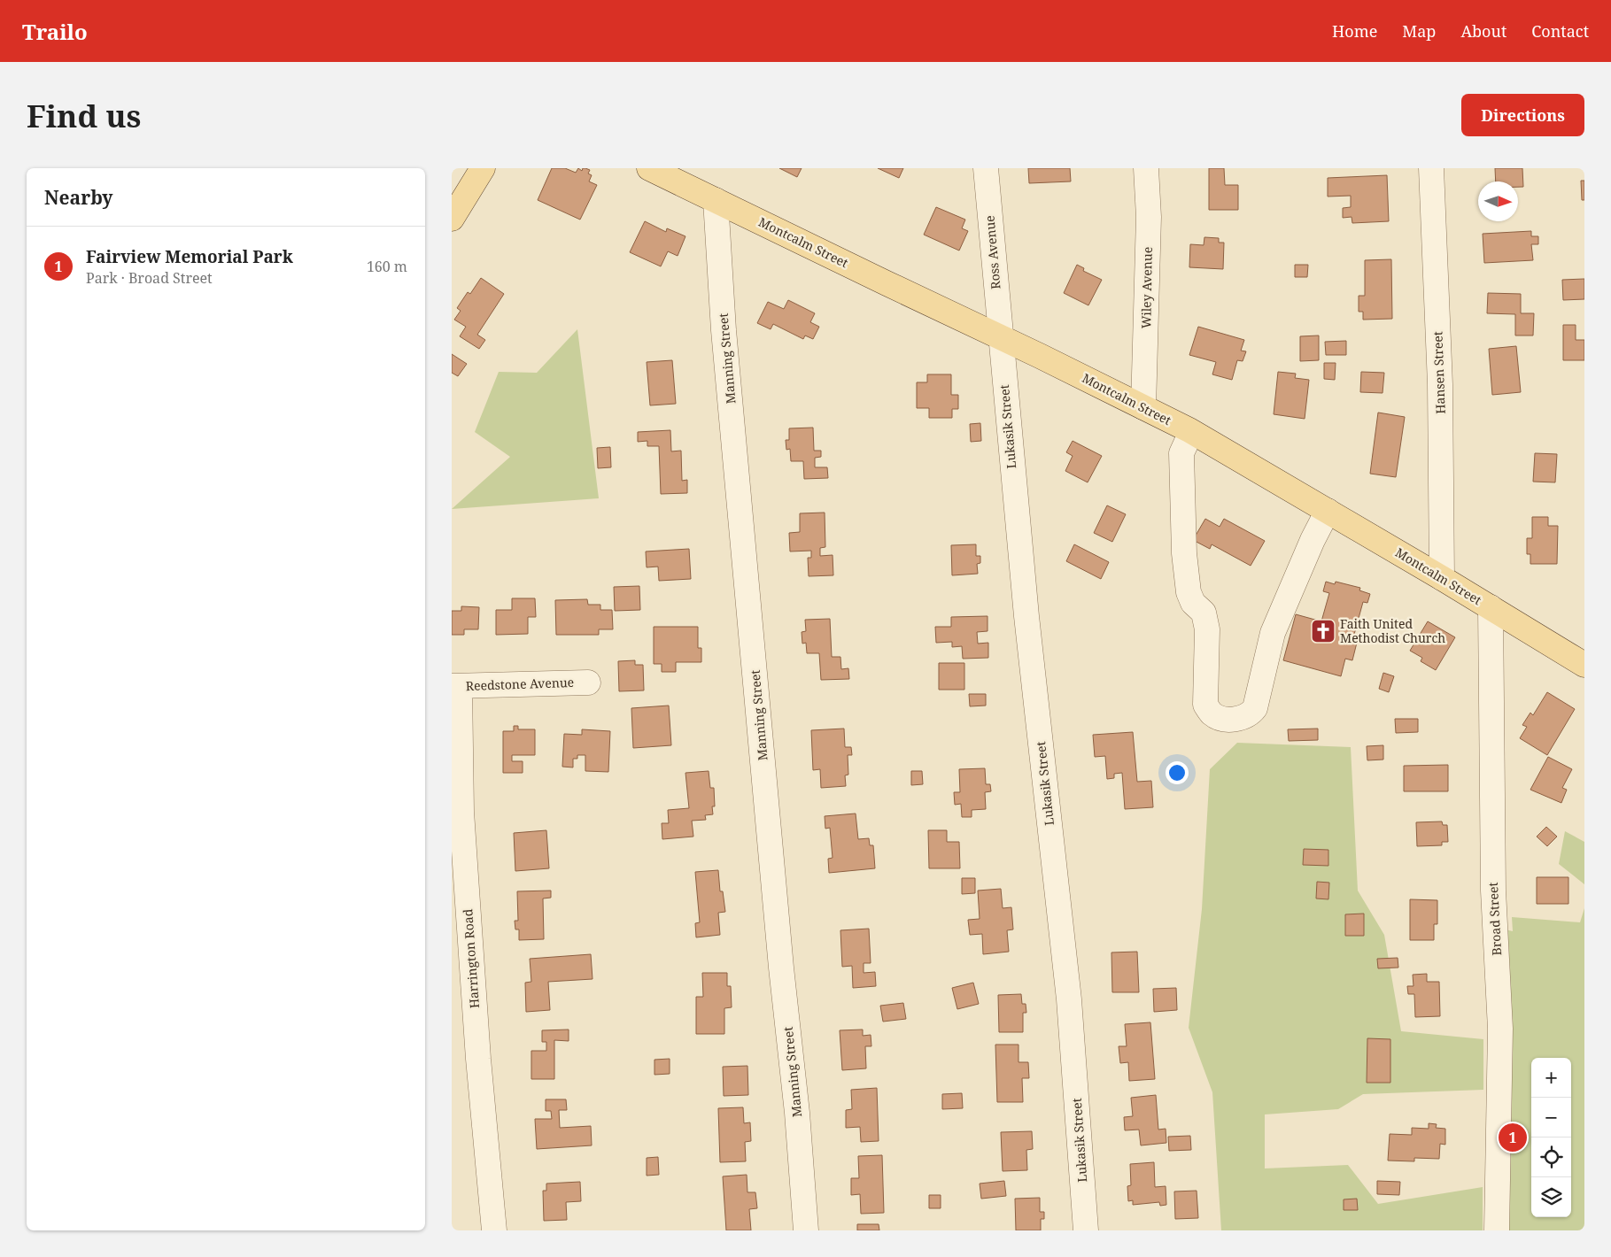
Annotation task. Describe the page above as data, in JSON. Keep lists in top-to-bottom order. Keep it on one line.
{"streets":{"main road":["Montcalm Street"],"street":["Ross Avenue","Wiley Avenue","Manning Street","Hansen Street","Lukasik Street","Reedstone Avenue","Broad Street","Harrington Road"]},"crossings":[["Montcalm Street","Ross Avenue"],["Montcalm Street","Wiley Avenue"],["Montcalm Street","Manning Street"],["Montcalm Street","Hansen Street"],["Montcalm Street","Lukasik Street"],["Montcalm Street","Broad Street"],["Ross Avenue","Lukasik Street"],["Reedstone Avenue","Harrington Road"]],"places":{"church":["Faith United Methodist Church"]},"north":"right","page":{"header":"Trailo","nav":["Home","Map","About","Contact"],"buttons":"Directions","title":"Find us","heading":"Nearby","list":[{"mark":"1","name":"Fairview Memorial Park","note":"Park · Broad Street","value":"160 m"}],"map_buttons":["+","−"],"pins":"1"}}
